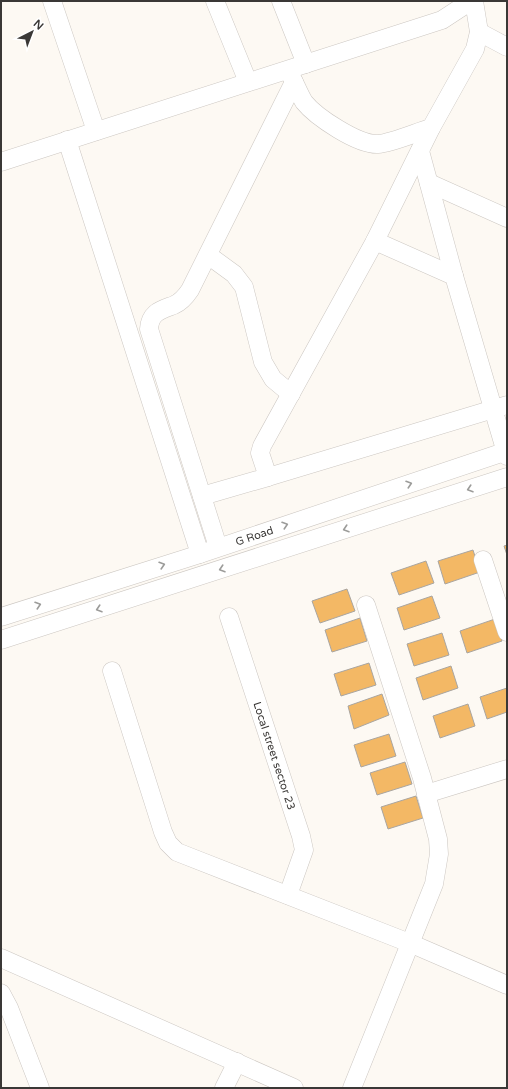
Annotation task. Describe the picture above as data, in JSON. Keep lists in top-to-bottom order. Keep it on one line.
{"streets":{"street":["G Road","Local street sector 23"]},"north":"top right"}
